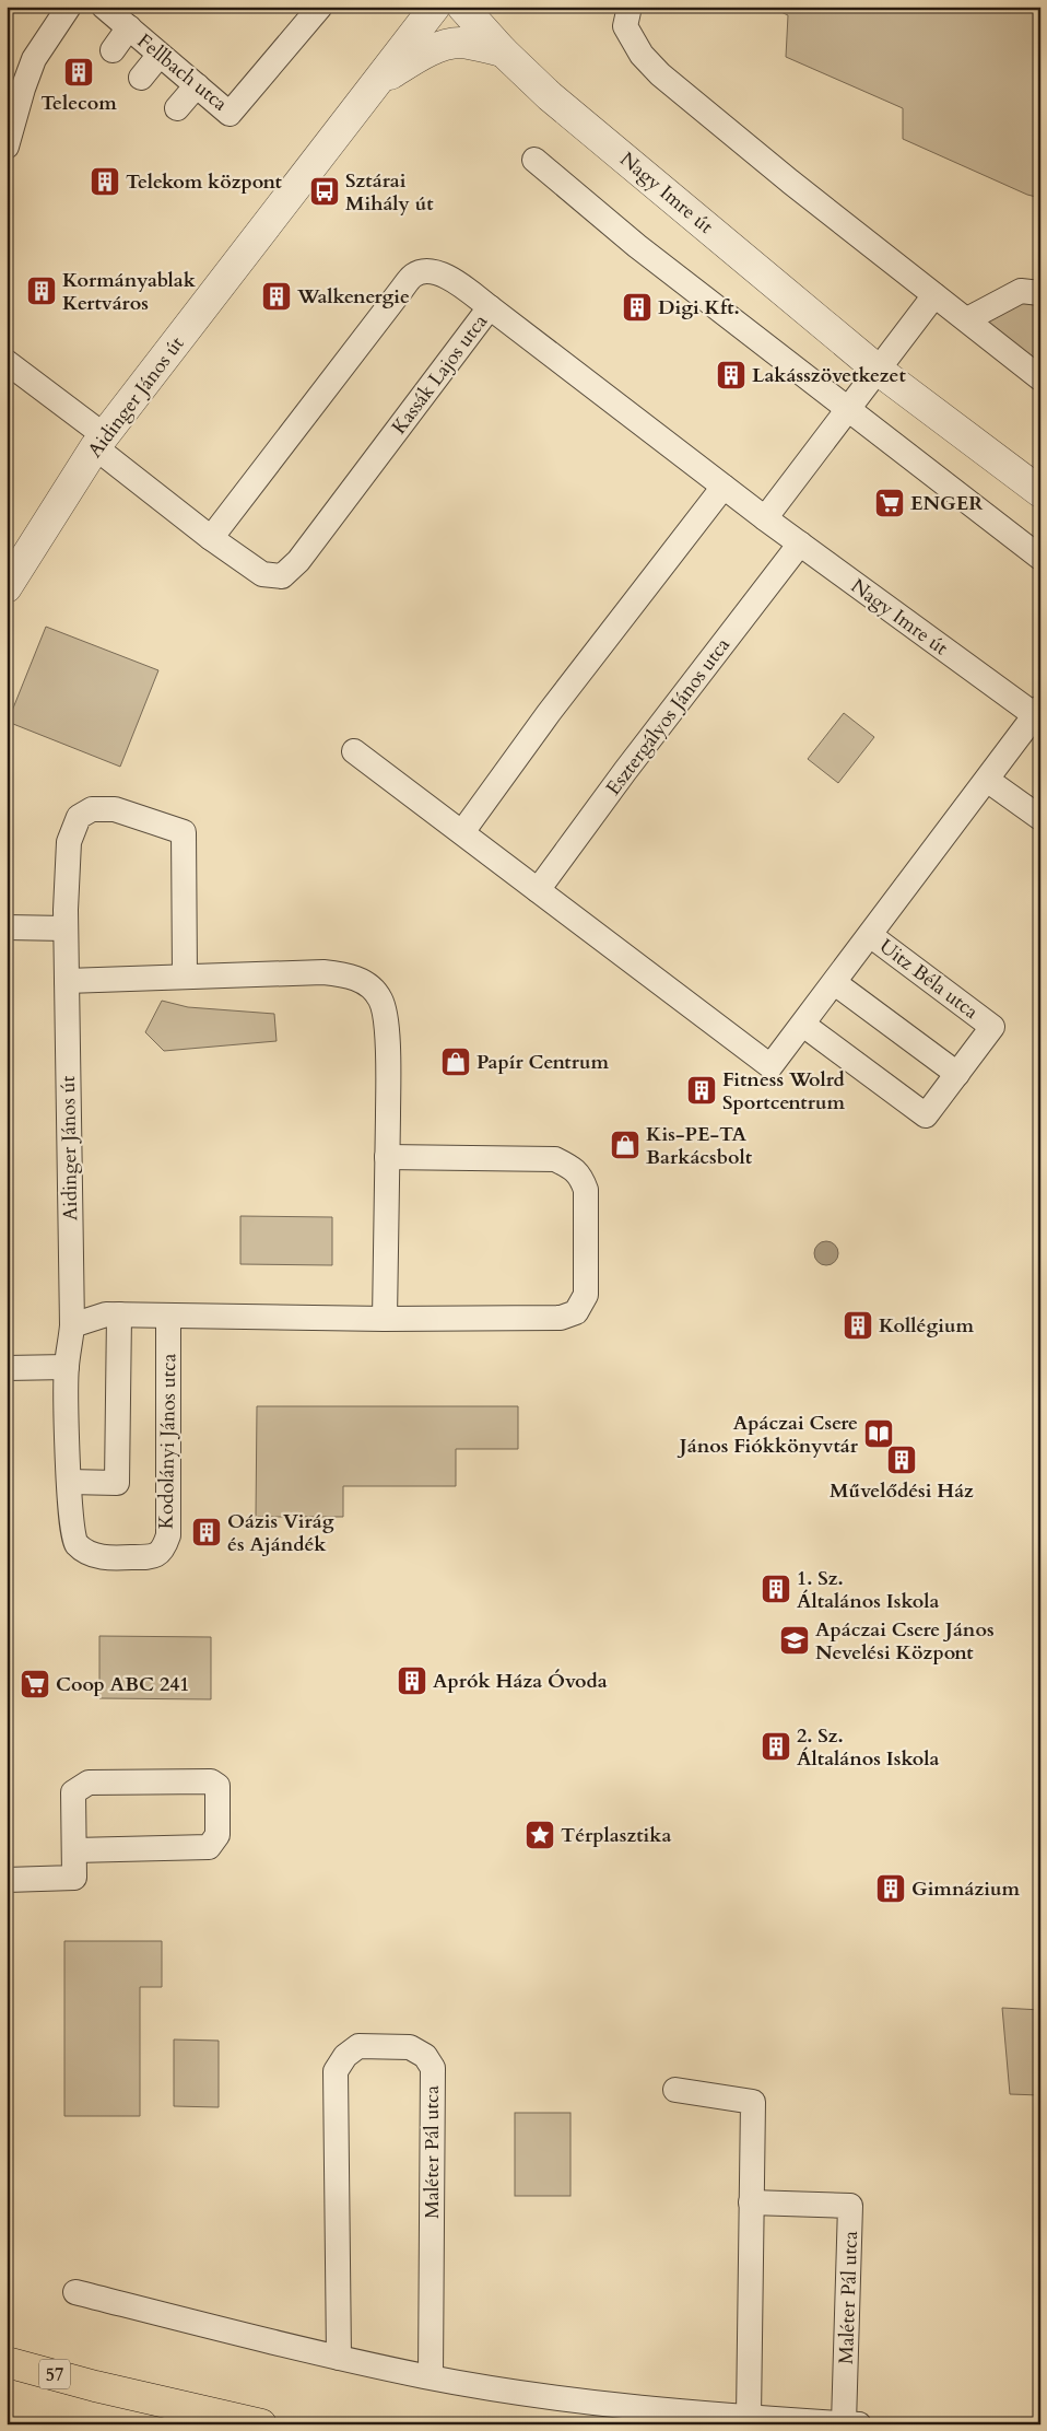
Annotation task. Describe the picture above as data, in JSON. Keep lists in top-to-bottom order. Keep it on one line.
{"streets":{"main road":["57"],"street":["Fellbach utca","Nagy Imre út","Kassák Lajos utca","Aidinger János út","Esztergályos János utca","Uitz Béla utca","Kodolányi János utca","Maléter Pál utca"]},"crossings":[["Nagy Imre út","Kassák Lajos utca"],["Nagy Imre út","Esztergályos János utca"],["Nagy Imre út","Uitz Béla utca"],["Kassák Lajos utca","Aidinger János út"],["Aidinger János út","Kodolányi János utca"],["Esztergályos János utca","Uitz Béla utca"]],"places":{"building":["Telecom","Telekom központ","Kormányablak Kertváros","Walkenergie","Digi Kft.","Lakásszövetkezet","Fitness Wolrd Sportcentrum","Kollégium","Művelődési Ház","Oázis Virág és Ajándék","1. Sz. Általános Iskola","Aprók Háza Óvoda","2. Sz. Általános Iskola","Gimnázium"],"bus stop":["Sztárai Mihály út"],"supermarket":["ENGER","Coop ABC 241"],"shop":["Papír Centrum","Kis-PE-TA Barkácsbolt"],"library":["Apáczai Csere János Fiókkönyvtár"],"school or university":["Apáczai Csere János Nevelési Központ"],"place":["Térplasztika"]}}
